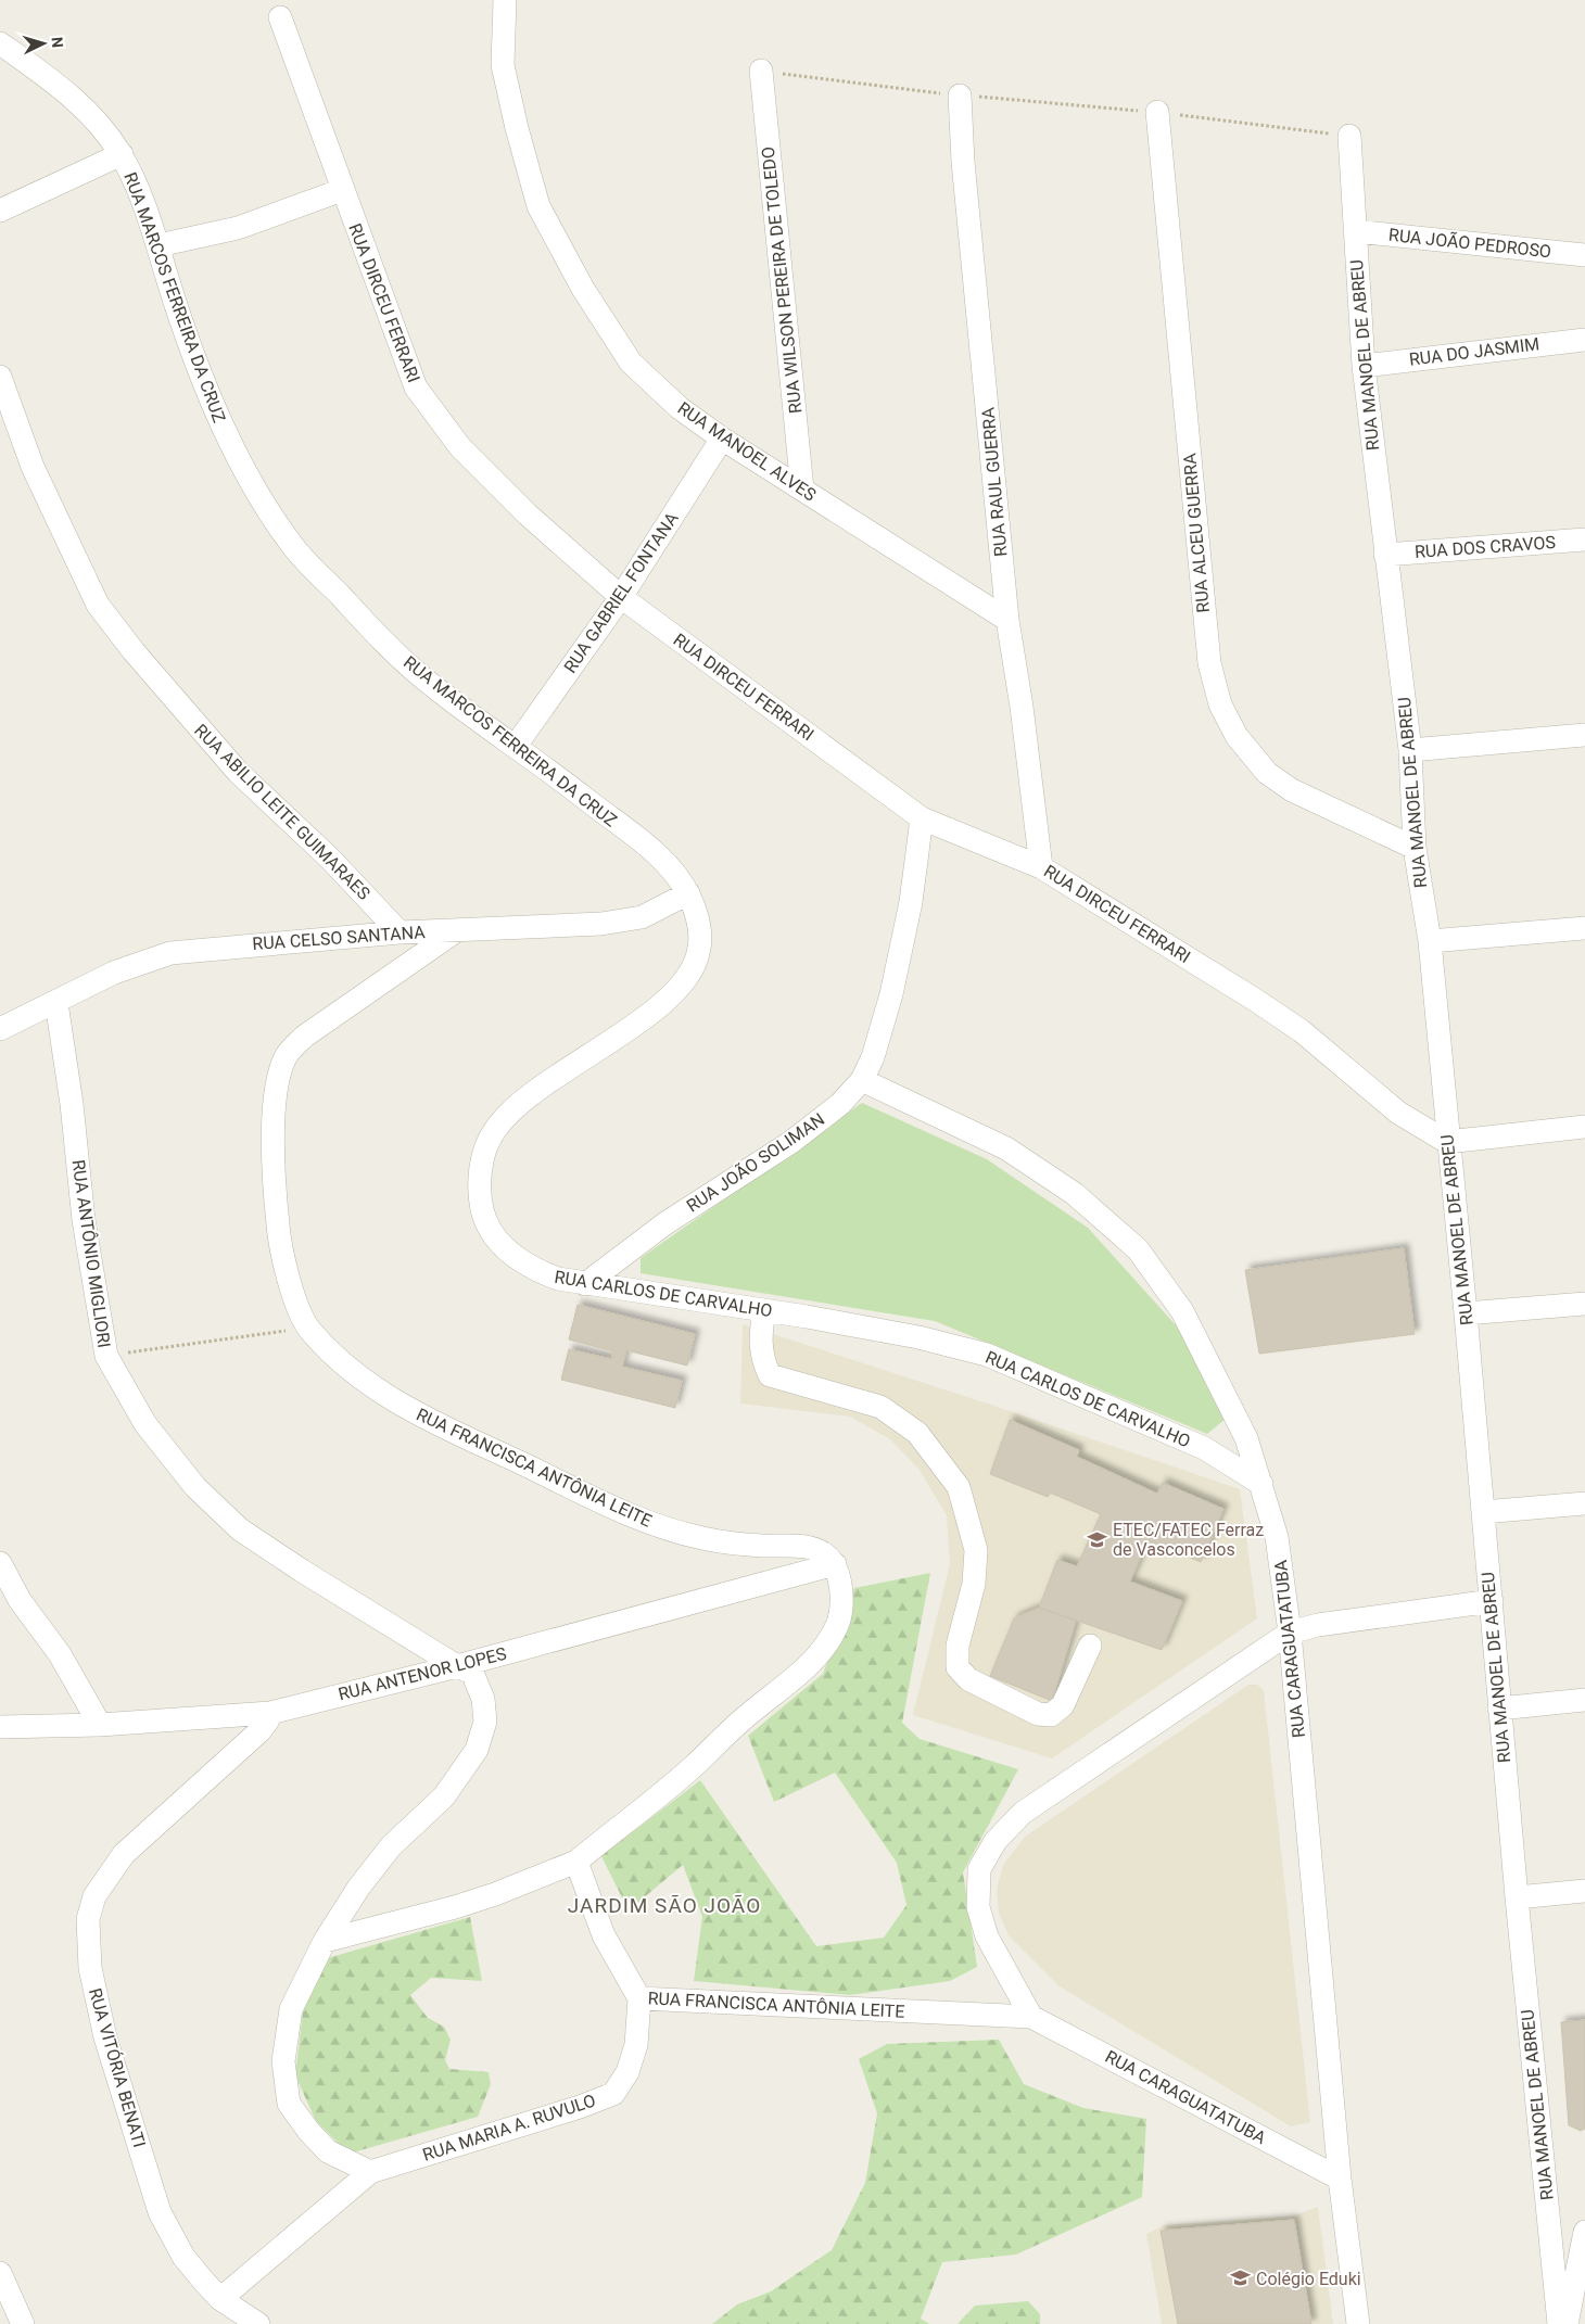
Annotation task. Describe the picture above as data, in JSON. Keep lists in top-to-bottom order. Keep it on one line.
{"streets":{"street":["RUA JOÃO PEDROSO","RUA WILSON PEREIRA DE TOLEDO","RUA MARCOS FERREIRA DA CRUZ","RUA DIRCEU FERRARI","RUA DO JASMIM","RUA MANOEL DE ABREU","RUA MANOEL ALVES","RUA RAUL GUERRA","RUA ALCEU GUERRA","RUA DOS CRAVOS","RUA GABRIEL FONTANA","RUA ABILIO LEITE GUIMARAES","RUA CELSO SANTANA","RUA JOÃO SOLIMAN","RUA ANTÔNIO MIGLIORI","RUA CARLOS DE CARVALHO","RUA FRANCISCA ANTÔNIA LEITE","RUA CARAGUATATUBA","RUA ANTENOR LOPES","RUA VITÓRIA BENATI","RUA MARIA A. RUVULO"]},"crossings":[["RUA JOÃO PEDROSO","RUA MANOEL DE ABREU"],["RUA WILSON PEREIRA DE TOLEDO","RUA MANOEL ALVES"],["RUA MARCOS FERREIRA DA CRUZ","RUA GABRIEL FONTANA"],["RUA MARCOS FERREIRA DA CRUZ","RUA CELSO SANTANA"],["RUA MARCOS FERREIRA DA CRUZ","RUA CARLOS DE CARVALHO"],["RUA DIRCEU FERRARI","RUA MANOEL DE ABREU"],["RUA DIRCEU FERRARI","RUA RAUL GUERRA"],["RUA DIRCEU FERRARI","RUA GABRIEL FONTANA"],["RUA DIRCEU FERRARI","RUA JOÃO SOLIMAN"],["RUA DO JASMIM","RUA MANOEL DE ABREU"],["RUA MANOEL DE ABREU","RUA ALCEU GUERRA"],["RUA MANOEL DE ABREU","RUA DOS CRAVOS"],["RUA MANOEL ALVES","RUA RAUL GUERRA"],["RUA MANOEL ALVES","RUA GABRIEL FONTANA"],["RUA ABILIO LEITE GUIMARAES","RUA CELSO SANTANA"],["RUA CELSO SANTANA","RUA ANTÔNIO MIGLIORI"],["RUA CELSO SANTANA","RUA FRANCISCA ANTÔNIA LEITE"],["RUA JOÃO SOLIMAN","RUA CARLOS DE CARVALHO"],["RUA JOÃO SOLIMAN","RUA CARAGUATATUBA"],["RUA ANTÔNIO MIGLIORI","RUA ANTENOR LOPES"],["RUA ANTÔNIO MIGLIORI","RUA MARIA A. RUVULO"],["RUA CARLOS DE CARVALHO","RUA CARAGUATATUBA"],["RUA FRANCISCA ANTÔNIA LEITE","RUA CARAGUATATUBA"],["RUA FRANCISCA ANTÔNIA LEITE","RUA ANTENOR LOPES"],["RUA FRANCISCA ANTÔNIA LEITE","RUA MARIA A. RUVULO"],["RUA ANTENOR LOPES","RUA VITÓRIA BENATI"]],"districts":["JARDIM SÃO JOÃO"],"places":{"school or university":["ETEC/FATEC Ferraz de Vasconcelos","Colégio Eduki"]},"north":"right"}
